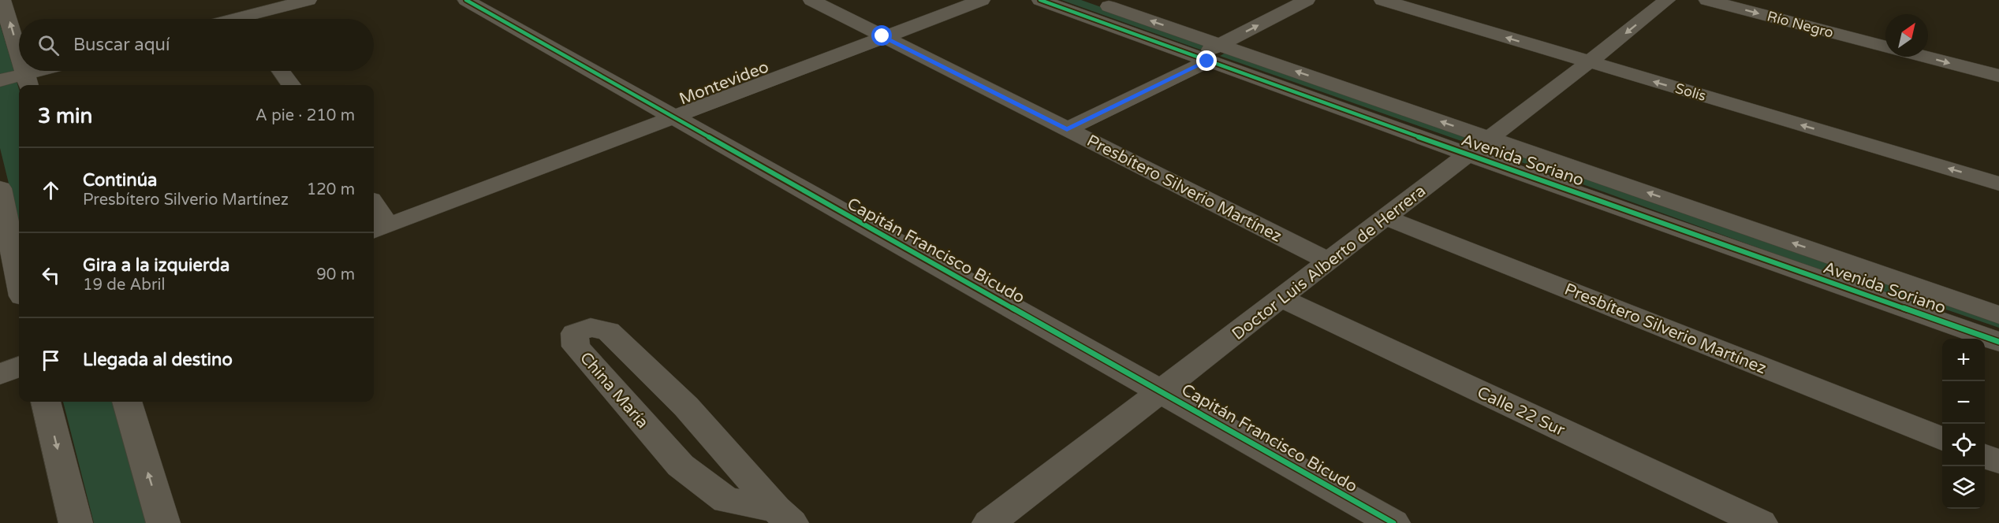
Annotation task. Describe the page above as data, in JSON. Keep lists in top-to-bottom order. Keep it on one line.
{"streets":{"street":["Río Negro","Montevideo","Solís","Avenida Soriano","Presbítero Silverio Martínez","Capitán Francisco Bicudo","Doctor Luis Alberto de Herrera","China María","Calle 22 Sur"]},"crossings":[["Montevideo","Presbítero Silverio Martínez"],["Montevideo","Capitán Francisco Bicudo"],["Solís","Doctor Luis Alberto de Herrera"],["Avenida Soriano","Doctor Luis Alberto de Herrera"],["Presbítero Silverio Martínez","Doctor Luis Alberto de Herrera"],["Capitán Francisco Bicudo","Doctor Luis Alberto de Herrera"],["Doctor Luis Alberto de Herrera","Calle 22 Sur"]],"one_way":["Río Negro","Solís"],"north":"top right","page":{"search":"Buscar aquí","heading":["3 min","A pie · 210 m"],"list":[["Continúa","Presbítero Silverio Martínez","120 m"],["Gira a la izquierda","19 de Abril","90 m"],"Llegada al destino"],"map_buttons":["+","−"]}}
